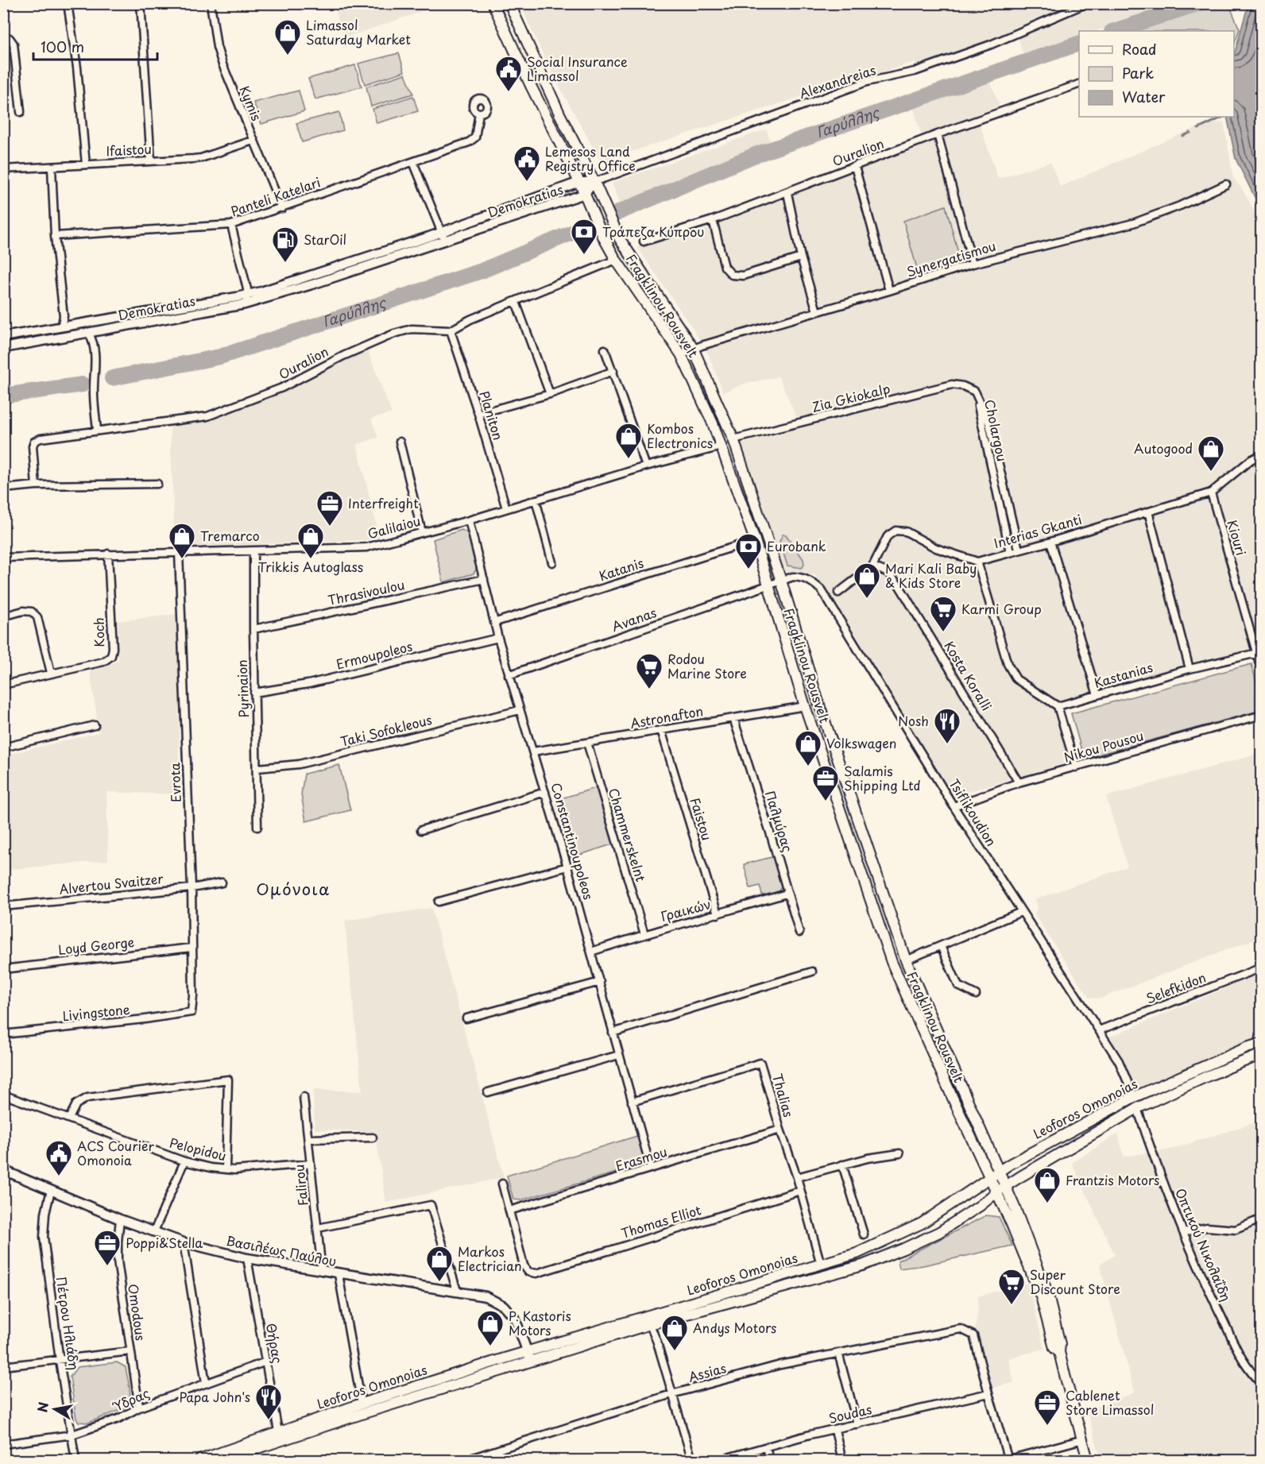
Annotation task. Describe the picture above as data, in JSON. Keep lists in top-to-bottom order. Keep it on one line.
{"streets":{"main road":["Fragklinou Rousvelt","Leoforos Omonoias"],"street":["Alexandreias","Kymis","Ifaistou","Ouralion","Panteli Katelari","Demokratias","Synergatismou","Zia Gkiokalp","Planiton","Cholargou","Galilaiou","Interias Gkanti","Kiouri","Katanis","Thrasivoulou","Avanas","Koch","Ermoupoleos","Kastanias","Kosta Koralli","Pyrinaion","Astronafton","Taki Sofokleous","Nikou Pousou","Evrota","Tsiflikoudion","Faistou","Παλμύρας","Chammerskelnt","Constantinoupoleos","Alvertou Svaitzer","Γραικών","Loyd George","Selefkidon","Livingstone","Thalias","Pelopidou","Erasmou","Falirou","Thomas Elliot","Οπτικού Νικολαΐδη","Βασιλέως Παύλου","Omodous","Πέτρου Ηλιάδη","Θήρας","Assias","Ύδρας","Soudas"]},"crossings":[["Alexandreias","Demokratias"],["Alexandreias","Fragklinou Rousvelt"],["Kymis","Ifaistou"],["Kymis","Panteli Katelari"],["Ouralion","Planiton"],["Demokratias","Fragklinou Rousvelt"],["Synergatismou","Fragklinou Rousvelt"],["Fragklinou Rousvelt","Zia Gkiokalp"],["Fragklinou Rousvelt","Galilaiou"],["Fragklinou Rousvelt","Katanis"],["Fragklinou Rousvelt","Avanas"],["Fragklinou Rousvelt","Astronafton"],["Fragklinou Rousvelt","Tsiflikoudion"],["Fragklinou Rousvelt","Leoforos Omonoias"],["Zia Gkiokalp","Cholargou"],["Planiton","Galilaiou"],["Cholargou","Interias Gkanti"],["Galilaiou","Koch"],["Galilaiou","Pyrinaion"],["Galilaiou","Evrota"],["Galilaiou","Constantinoupoleos"],["Interias Gkanti","Kiouri"],["Kiouri","Kastanias"],["Katanis","Constantinoupoleos"],["Thrasivoulou","Pyrinaion"],["Thrasivoulou","Constantinoupoleos"],["Avanas","Tsiflikoudion"],["Avanas","Constantinoupoleos"],["Ermoupoleos","Pyrinaion"],["Ermoupoleos","Constantinoupoleos"],["Kosta Koralli","Nikou Pousou"],["Pyrinaion","Taki Sofokleous"],["Astronafton","Faistou"],["Astronafton","Παλμύρας"],["Astronafton","Chammerskelnt"],["Astronafton","Constantinoupoleos"],["Taki Sofokleous","Constantinoupoleos"],["Nikou Pousou","Tsiflikoudion"],["Evrota","Alvertou Svaitzer"],["Evrota","Loyd George"],["Evrota","Livingstone"],["Tsiflikoudion","Selefkidon"],["Tsiflikoudion","Leoforos Omonoias"],["Faistou","Γραικών"],["Παλμύρας","Γραικών"],["Chammerskelnt","Γραικών"],["Constantinoupoleos","Γραικών"],["Constantinoupoleos","Thalias"],["Constantinoupoleos","Erasmou"],["Thalias","Leoforos Omonoias"],["Thalias","Erasmou"],["Thalias","Thomas Elliot"],["Leoforos Omonoias","Οπτικού Νικολαΐδη"],["Leoforos Omonoias","Βασιλέως Παύλου"],["Leoforos Omonoias","Θήρας"],["Pelopidou","Falirou"],["Erasmou","Thomas Elliot"],["Falirou","Βασιλέως Παύλου"],["Βασιλέως Παύλου","Omodous"],["Βασιλέως Παύλου","Πέτρου Ηλιάδη"],["Βασιλέως Παύλου","Θήρας"],["Omodous","Ύδρας"],["Πέτρου Ηλιάδη","Ύδρας"],["Θήρας","Ύδρας"],["Assias","Soudas"]],"districts":["Ομόνοια"],"water":["Γαρύλλης"],"places":{"shop":["Limassol Saturday Market","Kombos Electronics","Autogood","Tremarco","Trikkis Autoglass","Mari Kali Baby & Kids Store","Volkswagen","Frantzis Motors","Markos Electrician","P. Kastoris Motors","Andys Motors"],"public building":["Social Insurance Limassol","Lemesos Land Registry Office","ACS Courier Omonoia"],"bank":["Τράπεζα Κύπρου","Eurobank"],"fuel station":["StarOil"],"office":["Interfreight","Salamis Shipping Ltd","Poppi&Stella","Cablenet Store Limassol"],"supermarket":["Karmi Group","Rodou Marine Store","Super Discount Store"],"restaurant":["Nosh","Papa John's"]},"legend":["Road","Park","Water"],"scale_bar":"100 m","north":"left"}
